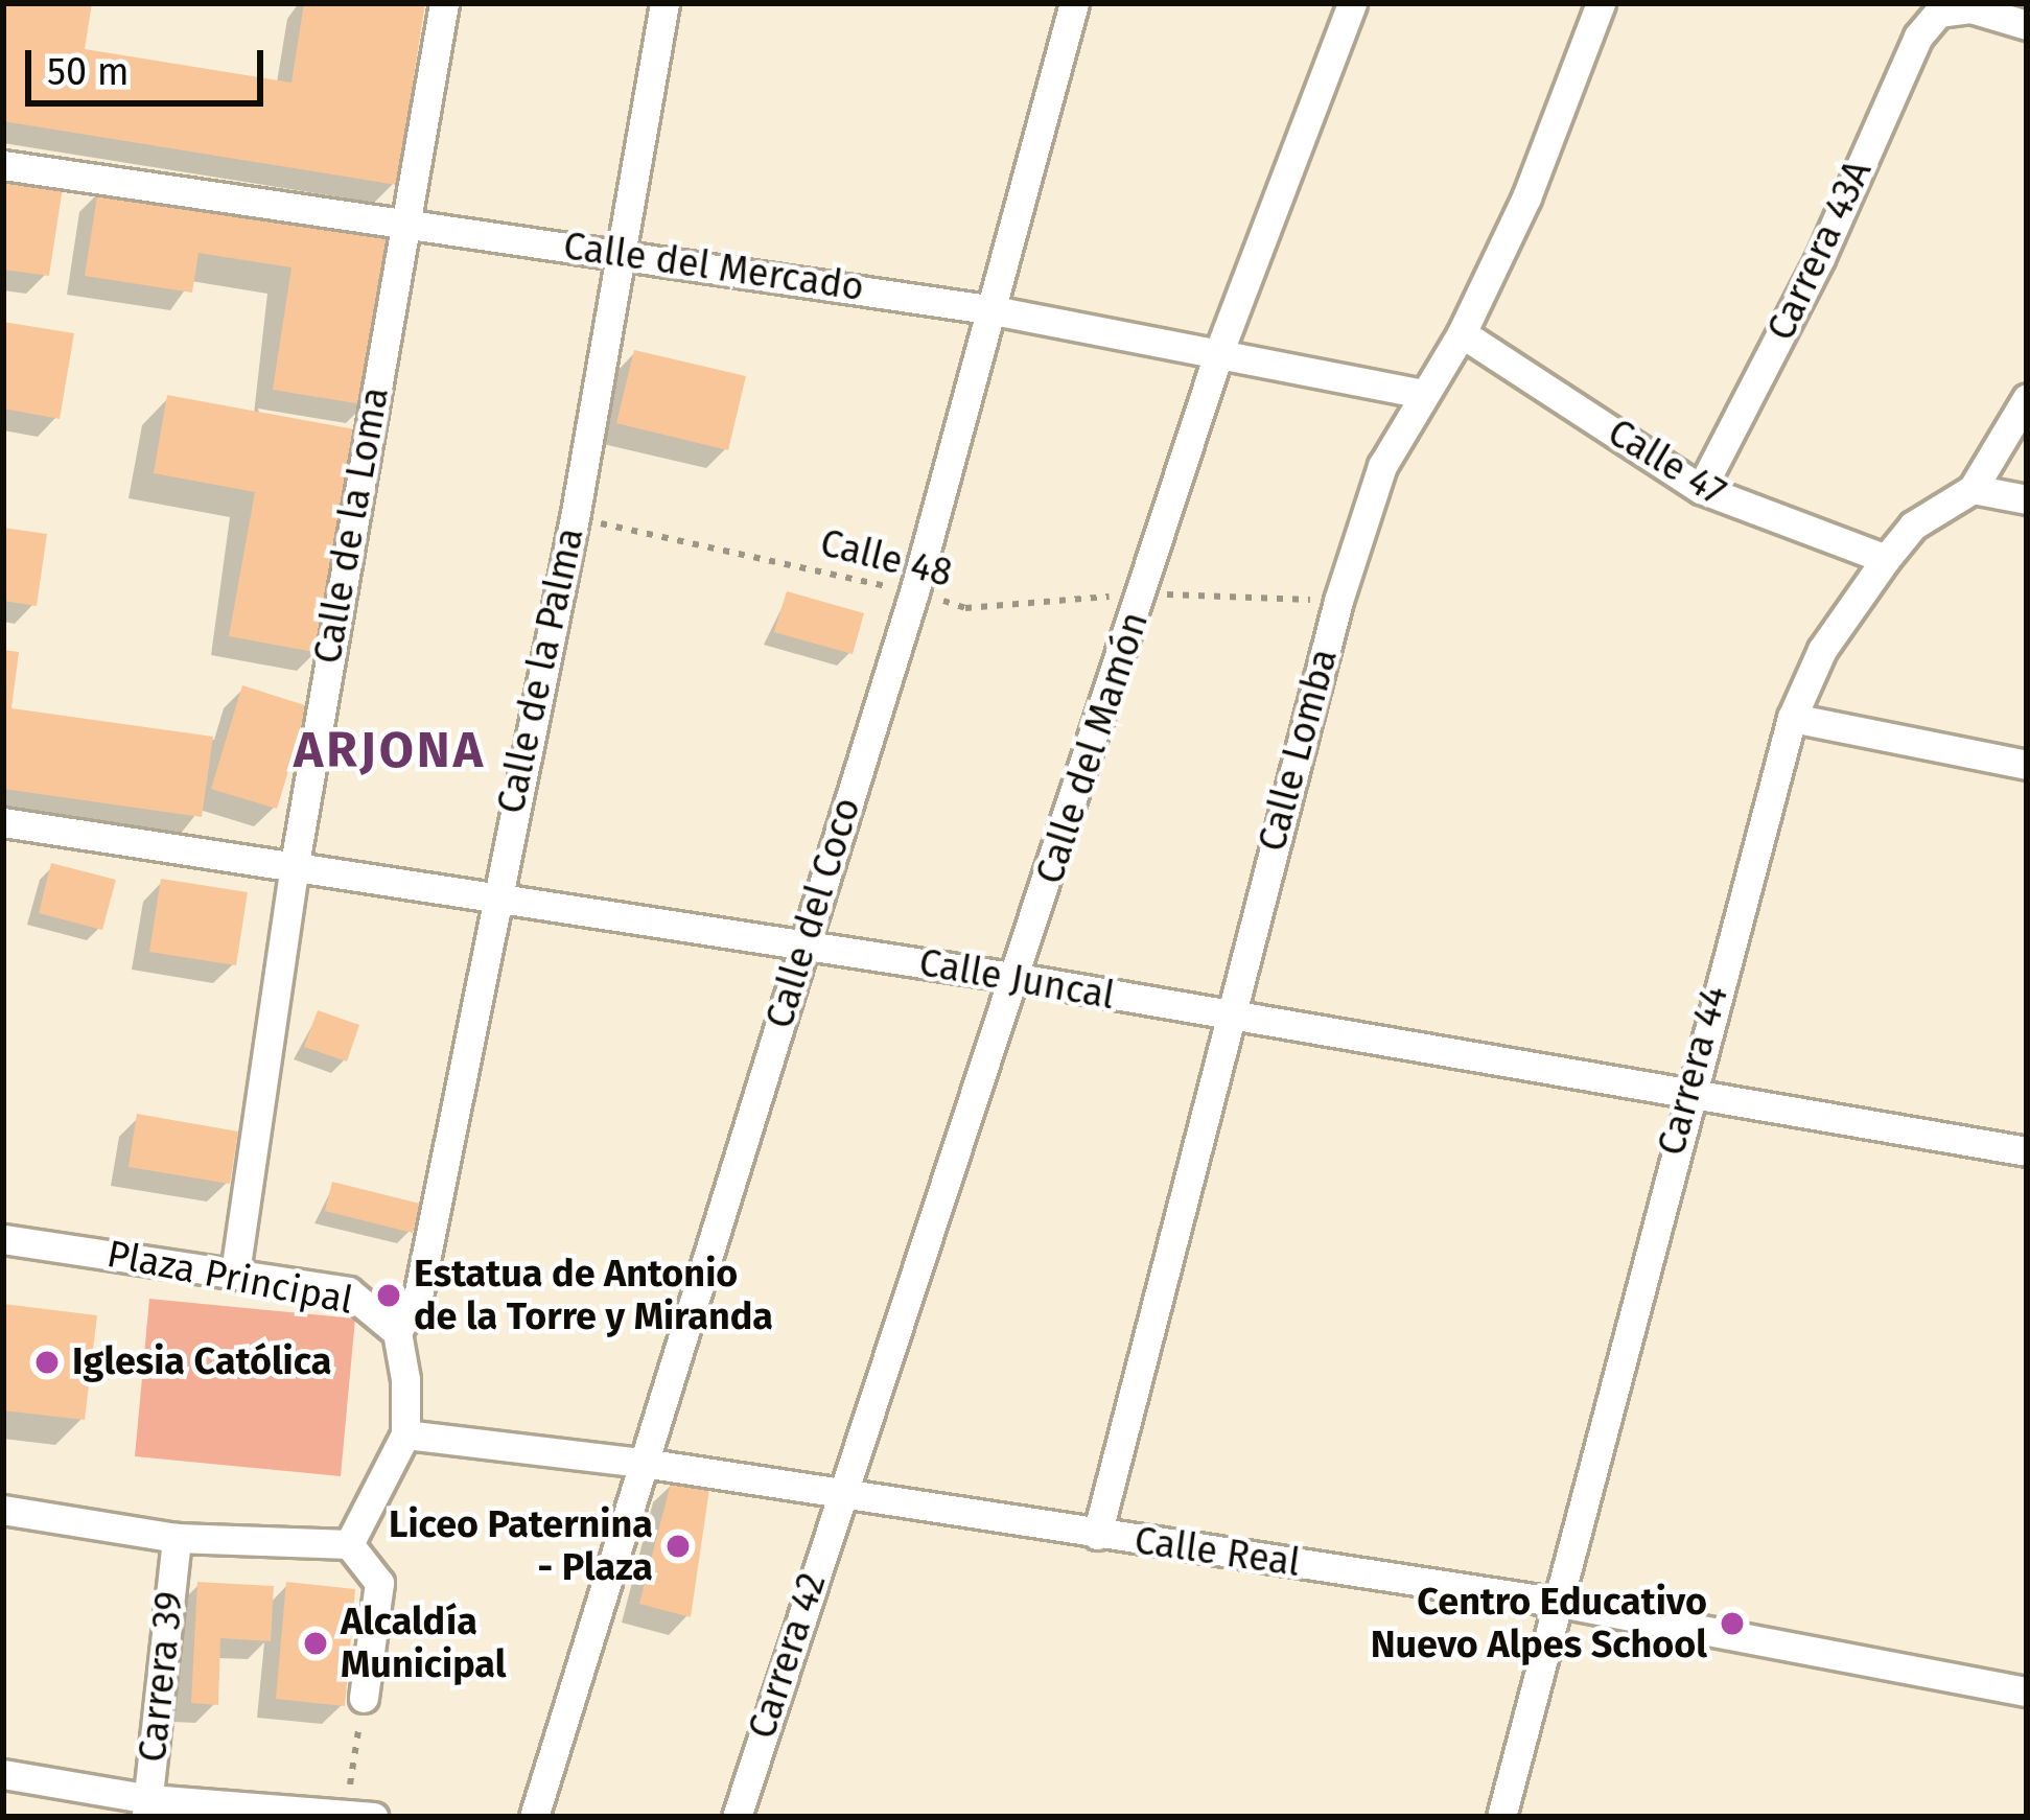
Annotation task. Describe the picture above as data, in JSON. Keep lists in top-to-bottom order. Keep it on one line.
{"streets":{"street":["Carrera 43A","Calle del Mercado","Calle 47","Calle de la Loma","Calle de la Palma","Calle del Mamón","Calle Lomba","Calle del Coco","Calle Juncal","Carrera 44","Plaza Principal","Calle Real","Carrera 42","Carrera 39"],"path":["Calle 48"]},"crossings":[["Carrera 43A","Calle 47"],["Calle del Mercado","Calle de la Loma"],["Calle del Mercado","Calle de la Palma"],["Calle del Mercado","Calle del Mamón"],["Calle del Mercado","Calle Lomba"],["Calle del Mercado","Calle del Coco"],["Calle 47","Calle Lomba"],["Calle 47","Carrera 44"],["Calle de la Loma","Calle Juncal"],["Calle de la Loma","Plaza Principal"],["Calle 48","Calle de la Palma"],["Calle 48","Calle del Mamón"],["Calle 48","Calle Lomba"],["Calle 48","Calle del Coco"],["Calle de la Palma","Calle Juncal"],["Calle de la Palma","Plaza Principal"],["Calle del Mamón","Calle Juncal"],["Calle del Mamón","Calle Real"],["Calle del Mamón","Carrera 42"],["Calle Lomba","Calle Juncal"],["Calle Lomba","Calle Real"],["Calle del Coco","Calle Juncal"],["Calle del Coco","Calle Real"],["Calle Juncal","Carrera 44"],["Carrera 44","Calle Real"],["Plaza Principal","Calle Real"],["Calle Real","Carrera 42"]],"districts":["ARJONA"],"places":["Estatua de Antonio de la Torre y Miranda","Iglesia Católica","Liceo Paternina - Plaza","Centro Educativo Nuevo Alpes School","Alcaldía Municipal"],"scale_bar":"50 m"}
